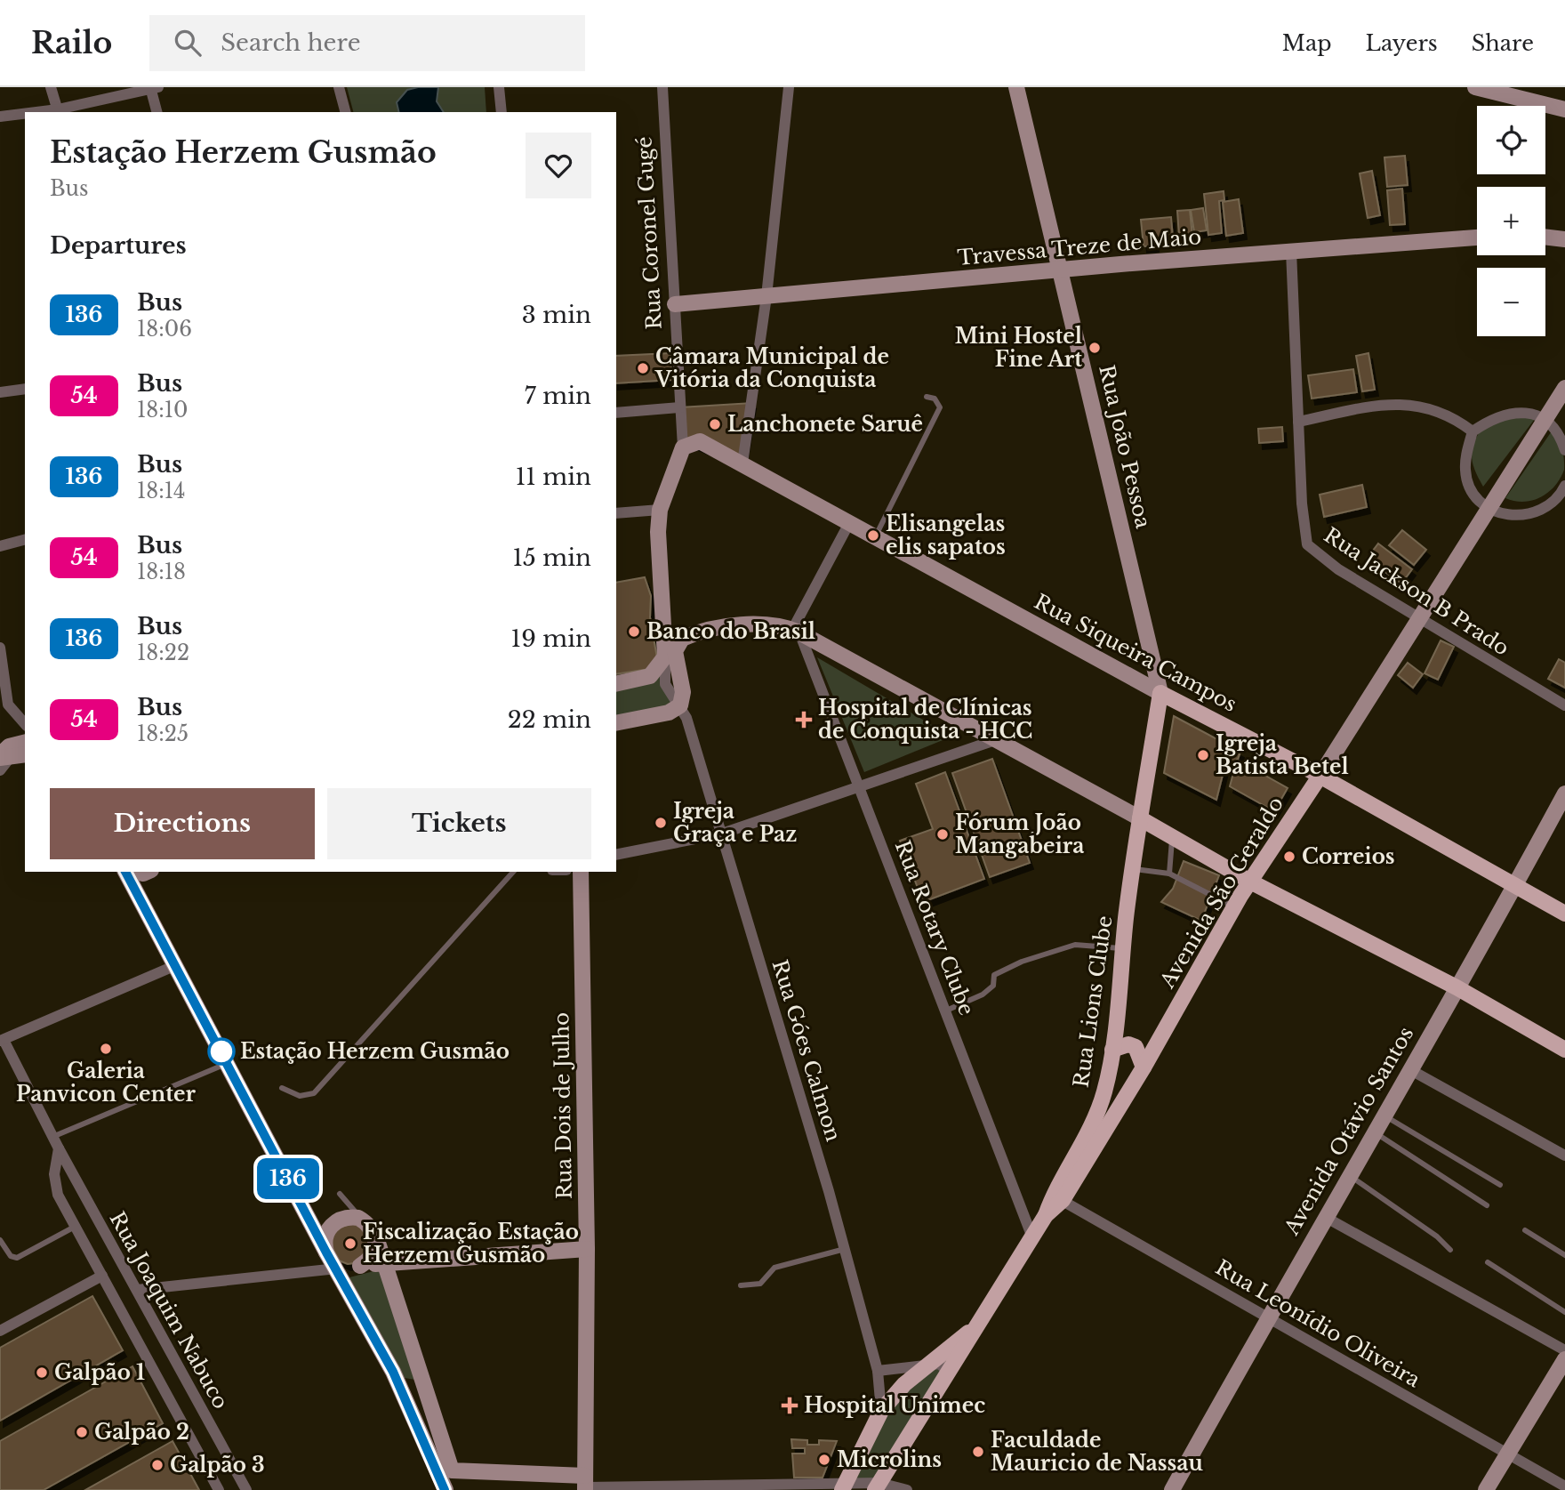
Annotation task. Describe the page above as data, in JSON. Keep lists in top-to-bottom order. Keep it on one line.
{"streets":{"main road":["Rua João Pessoa","Rua Siqueira Campos","Avenida São Geraldo","Rua Lions Clube"],"street":["Rua Coronel Gugé","Travessa Treze de Maio","Rua Jackson B Prado","Rua Rotary Clube","Rua Góes Calmon","Rua Dois de Julho","Avenida Otávio Santos","Rua Joaquim Nabuco","Rua Leonídio Oliveira"]},"crossings":[["Rua Coronel Gugé","Travessa Treze de Maio"],["Rua Coronel Gugé","Rua Siqueira Campos"],["Rua Coronel Gugé","Rua Góes Calmon"],["Travessa Treze de Maio","Rua João Pessoa"],["Travessa Treze de Maio","Rua Jackson B Prado"],["Rua João Pessoa","Rua Siqueira Campos"],["Rua João Pessoa","Rua Lions Clube"],["Rua Jackson B Prado","Avenida São Geraldo"],["Rua Siqueira Campos","Avenida São Geraldo"],["Rua Siqueira Campos","Avenida Otávio Santos"],["Avenida São Geraldo","Rua Rotary Clube"],["Avenida São Geraldo","Rua Lions Clube"],["Avenida São Geraldo","Rua Góes Calmon"],["Avenida São Geraldo","Rua Leonídio Oliveira"],["Rua Lions Clube","Rua Leonídio Oliveira"],["Avenida Otávio Santos","Rua Leonídio Oliveira"]],"places":{"other":["Mini Hostel Fine Art","Câmara Municipal de Vitória da Conquista","Lanchonete Saruê","Elisangelas elis sapatos","Banco do Brasil","Igreja Batista Betel","Igreja Graça e Paz","Fórum João Mangabeira","Correios","Galeria Panvicon Center","Estação Herzem Gusmão","Fiscalização Estação Herzem Gusmão","Galpão 1","Galpão 2","Faculdade Mauricio de Nassau","Microlins","Galpão 3"],"health":["Hospital de Clínicas de Conquista - HCC","Hospital Unimec"]},"lines":["bus line 136"],"page":{"header":"Railo","search":"Search here","nav":["Map","Layers","Share"],"on_map":"136","map_buttons":["+","−"],"heading":[["Estação Herzem Gusmão","Bus"],"Departures"],"list":[{"mark":"136","name":"Bus","note":"18:06","value":"3 min"},{"mark":"54","name":"Bus","note":"18:10","value":"7 min"},{"mark":"136","name":"Bus","note":"18:14","value":"11 min"},{"mark":"54","name":"Bus","note":"18:18","value":"15 min"},{"mark":"136","name":"Bus","note":"18:22","value":"19 min"},{"mark":"54","name":"Bus","note":"18:25","value":"22 min"}],"buttons":["Directions","Tickets"]}}
